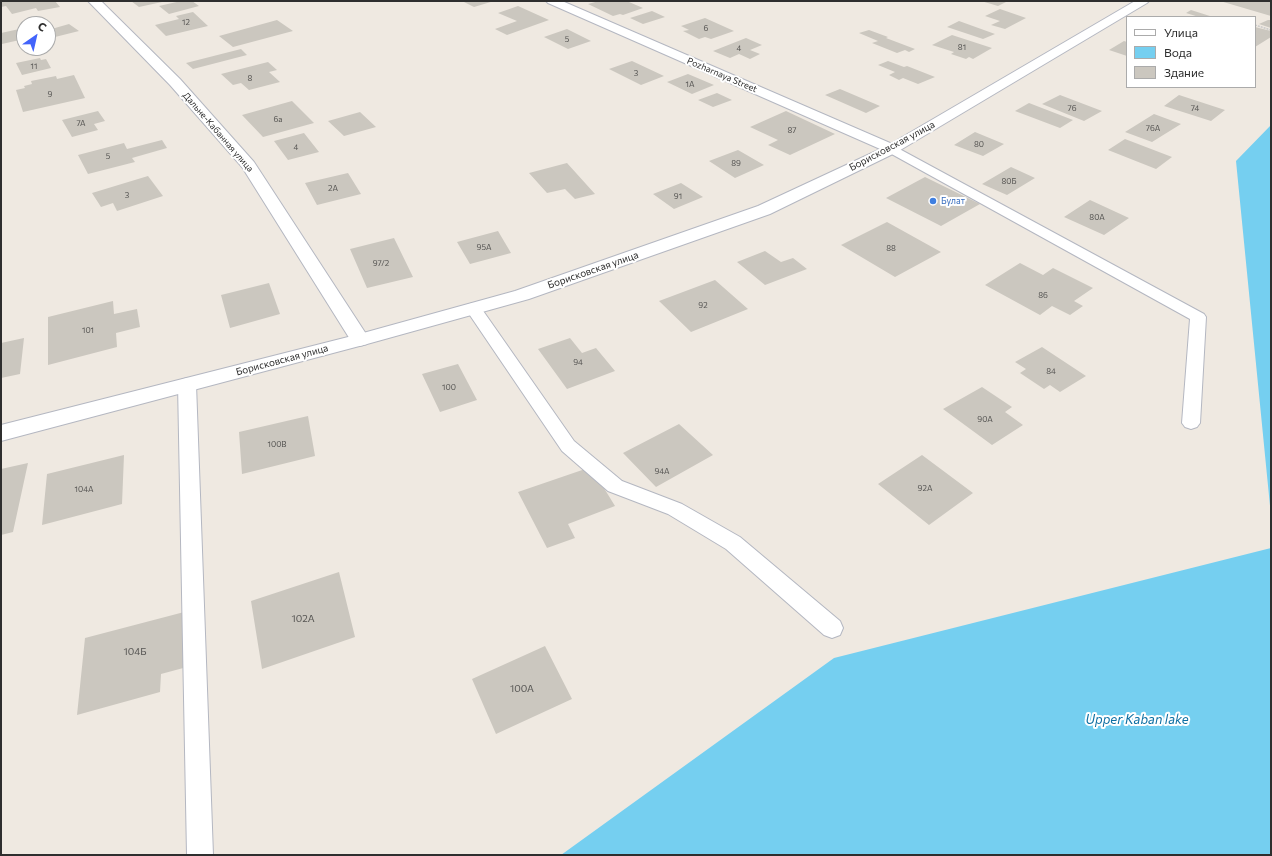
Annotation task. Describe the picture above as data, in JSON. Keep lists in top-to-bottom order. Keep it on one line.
{"streets":{"street":["Pozharnaya Street","Дальне-Кабанная улица","Борисковская улица"]},"crossings":[["Pozharnaya Street","Борисковская улица"],["Дальне-Кабанная улица","Борисковская улица"]],"water":["Upper Kaban lake"],"places":["Булат"],"house_numbers":["12","6","5","81","4","11","3","8","1А","9","76","74","6а","7А","76А","87","80","4","5","89","80Б","2А","3","91","80А","95А","88","97/2","86","92","101","94","84","100","90А","100В","94А","92А","104А","102А","104Б","100А"],"legend":["Улица","Вода","Здание"],"north":"top right"}
